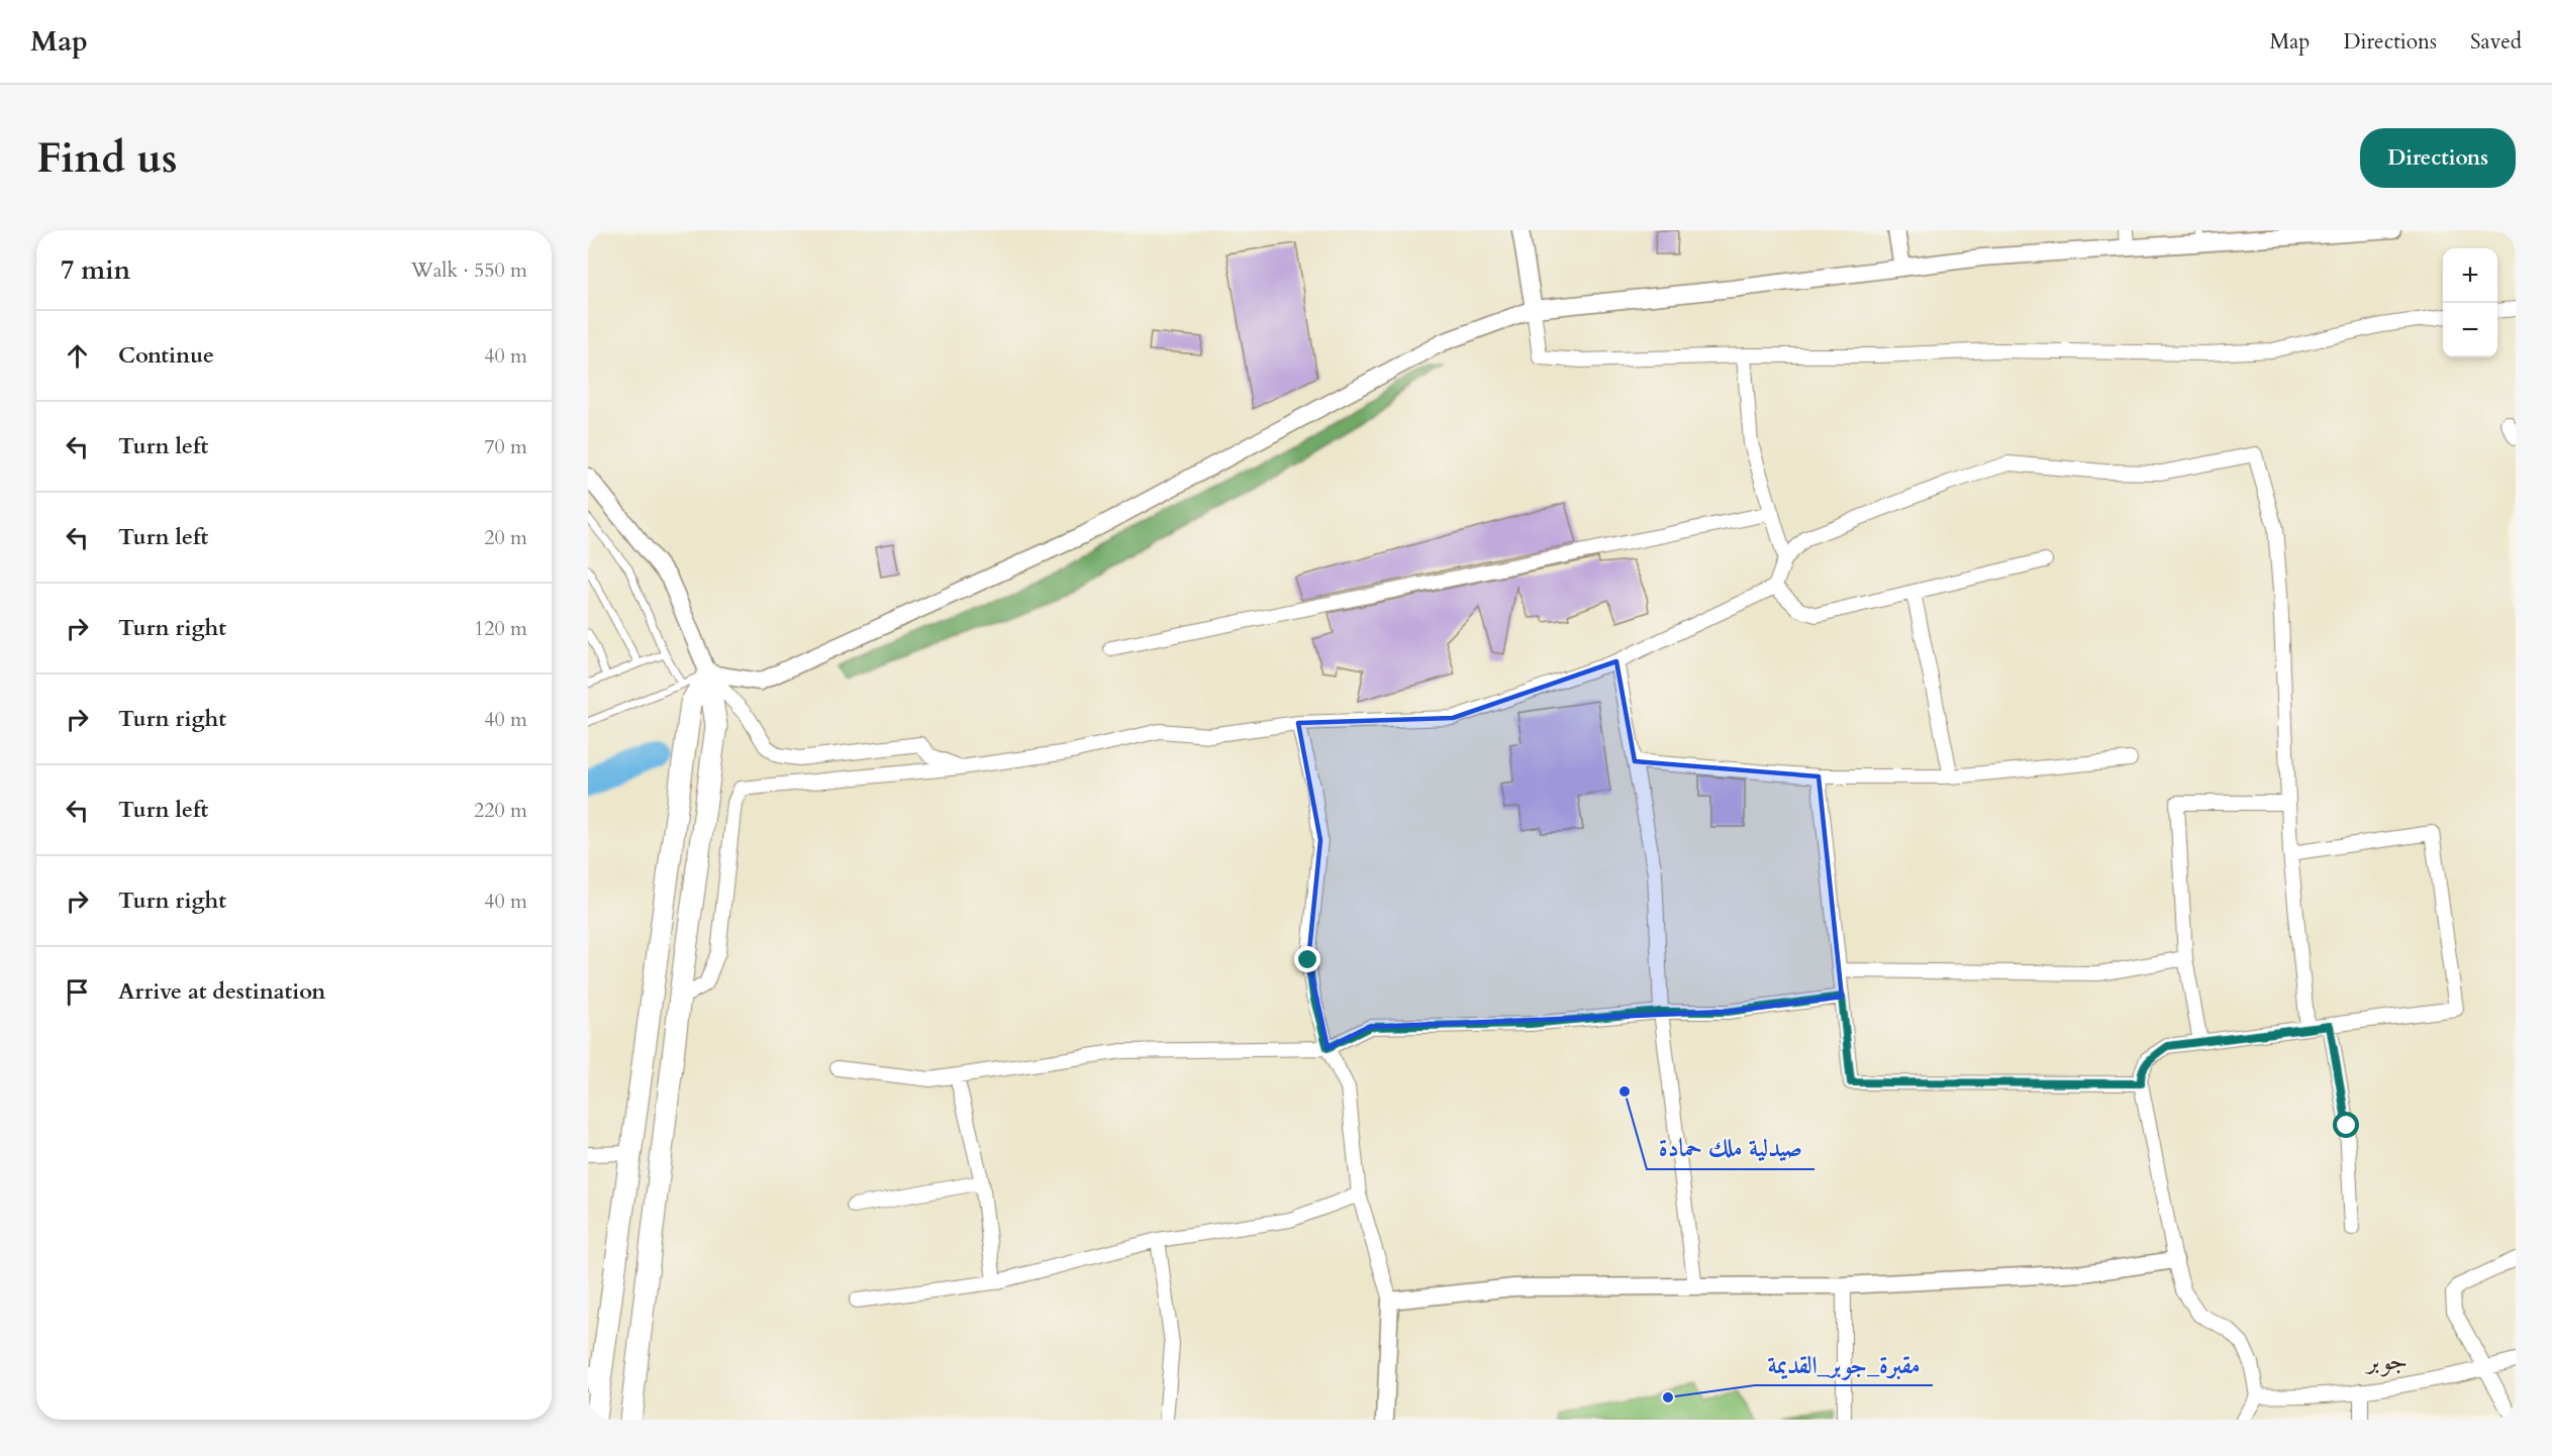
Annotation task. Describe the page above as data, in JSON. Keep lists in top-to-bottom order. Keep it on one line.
{"districts":["جوبر"],"places":["صيدلية ملك حمادة","مقبرة_جوبر_القديمة"],"page":{"header":"Map","nav":["Map","Directions","Saved"],"buttons":"Directions","title":"Find us","heading":["7 min","Walk · 550 m"],"map_buttons":["+","−"],"list":[["Continue","40 m"],["Turn left","70 m"],["Turn left","20 m"],["Turn right","120 m"],["Turn right","40 m"],["Turn left","220 m"],["Turn right","40 m"],"Arrive at destination"]}}
